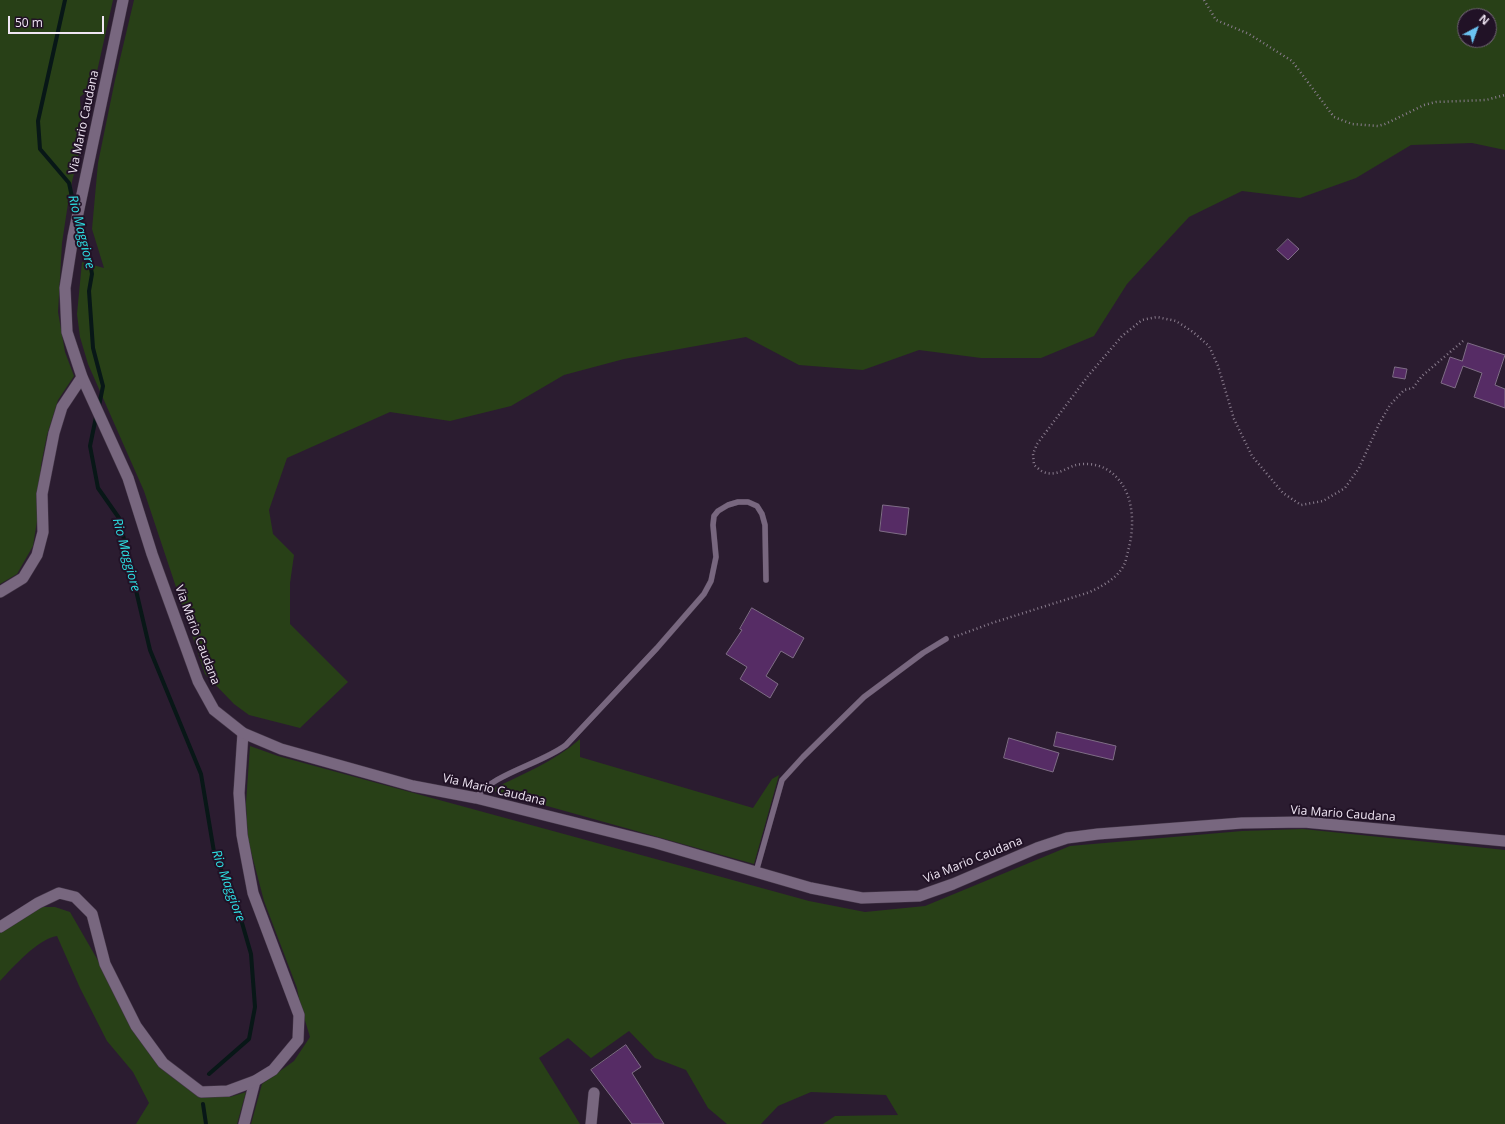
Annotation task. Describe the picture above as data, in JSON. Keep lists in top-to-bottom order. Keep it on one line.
{"streets":{"main road":["Via Mario Caudana"]},"water":["Rio Maggiore"],"scale_bar":"50 m","north":"top right"}
